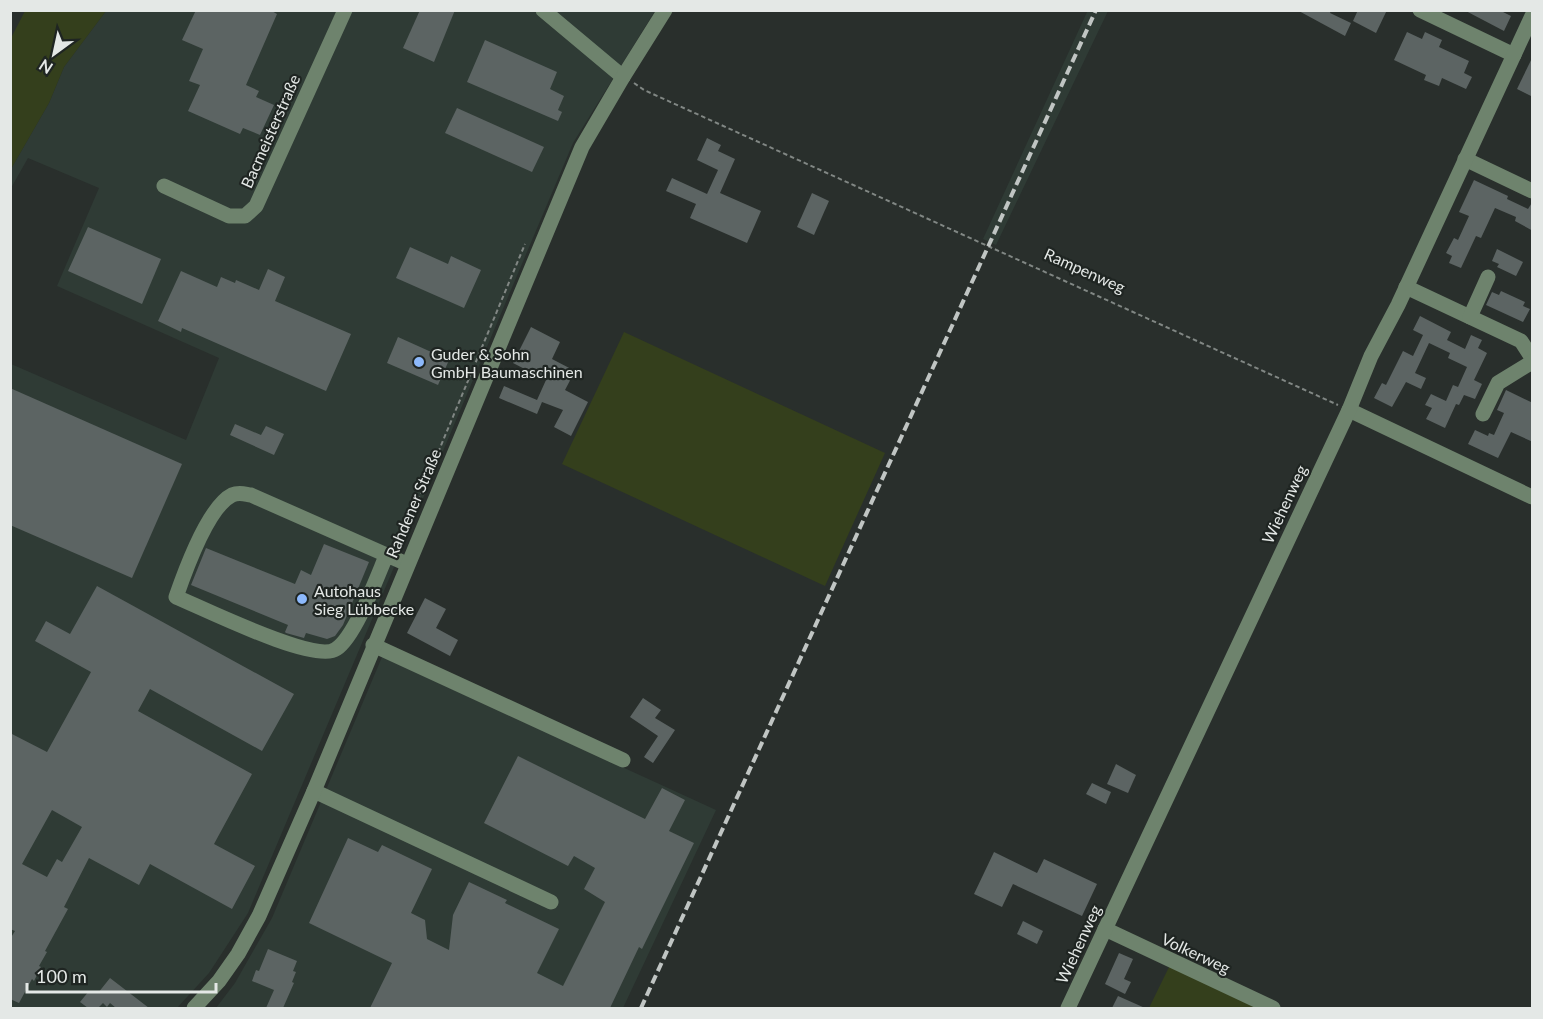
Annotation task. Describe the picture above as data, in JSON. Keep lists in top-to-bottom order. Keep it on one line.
{"streets":{"street":["Bacmeisterstraße","Rahdener Straße","Wiehenweg","Volkerweg"],"path":["Rampenweg"]},"crossings":[["Rampenweg","Rahdener Straße"],["Rampenweg","Wiehenweg"],["Wiehenweg","Volkerweg"]],"places":["Guder & Sohn GmbH Baumaschinen","Autohaus Sieg Lübbecke"],"scale_bar":"100 m","north":"bottom left"}
